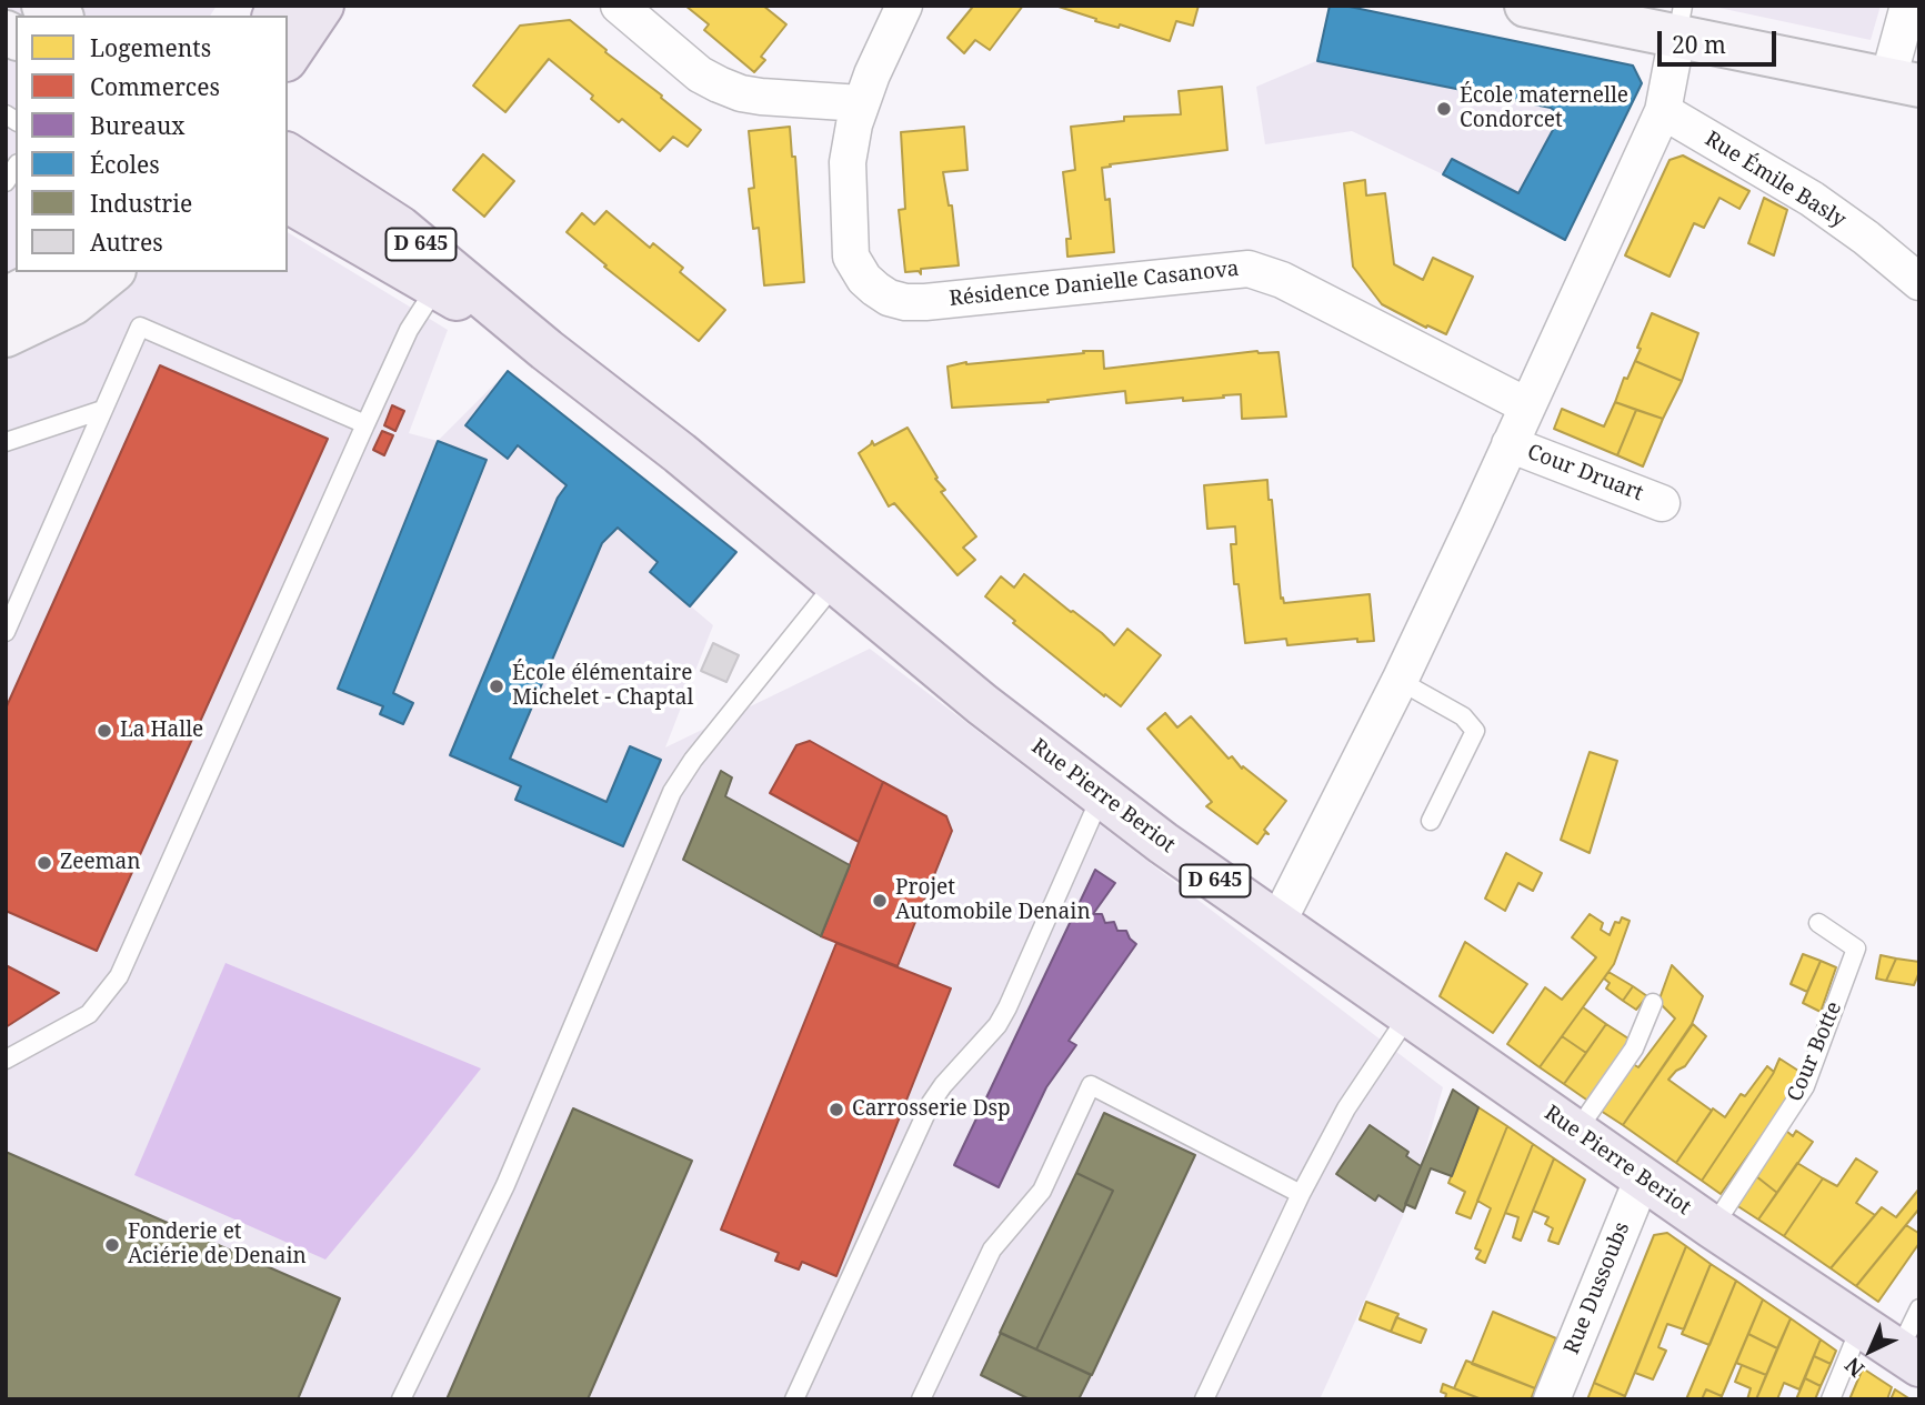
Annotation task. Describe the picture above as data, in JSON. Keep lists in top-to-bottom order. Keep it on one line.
{"streets":{"main road":["D 645","Rue Pierre Beriot"],"street":["Rue Émile Basly","Résidence Danielle Casanova","Cour Druart","Rue Dussoubs"],"lane":["Cour Botte"]},"crossings":[["Rue Pierre Beriot","Cour Botte"],["Rue Pierre Beriot","Rue Dussoubs"]],"places":["École maternelle Condorcet","École élémentaire Michelet - Chaptal","La Halle","Zeeman","Projet Automobile Denain","Carrosserie Dsp","Fonderie et Aciérie de Denain"],"legend":["Logements","Commerces","Bureaux","Écoles","Industrie","Autres"],"scale_bar":"20 m","north":"bottom left"}
